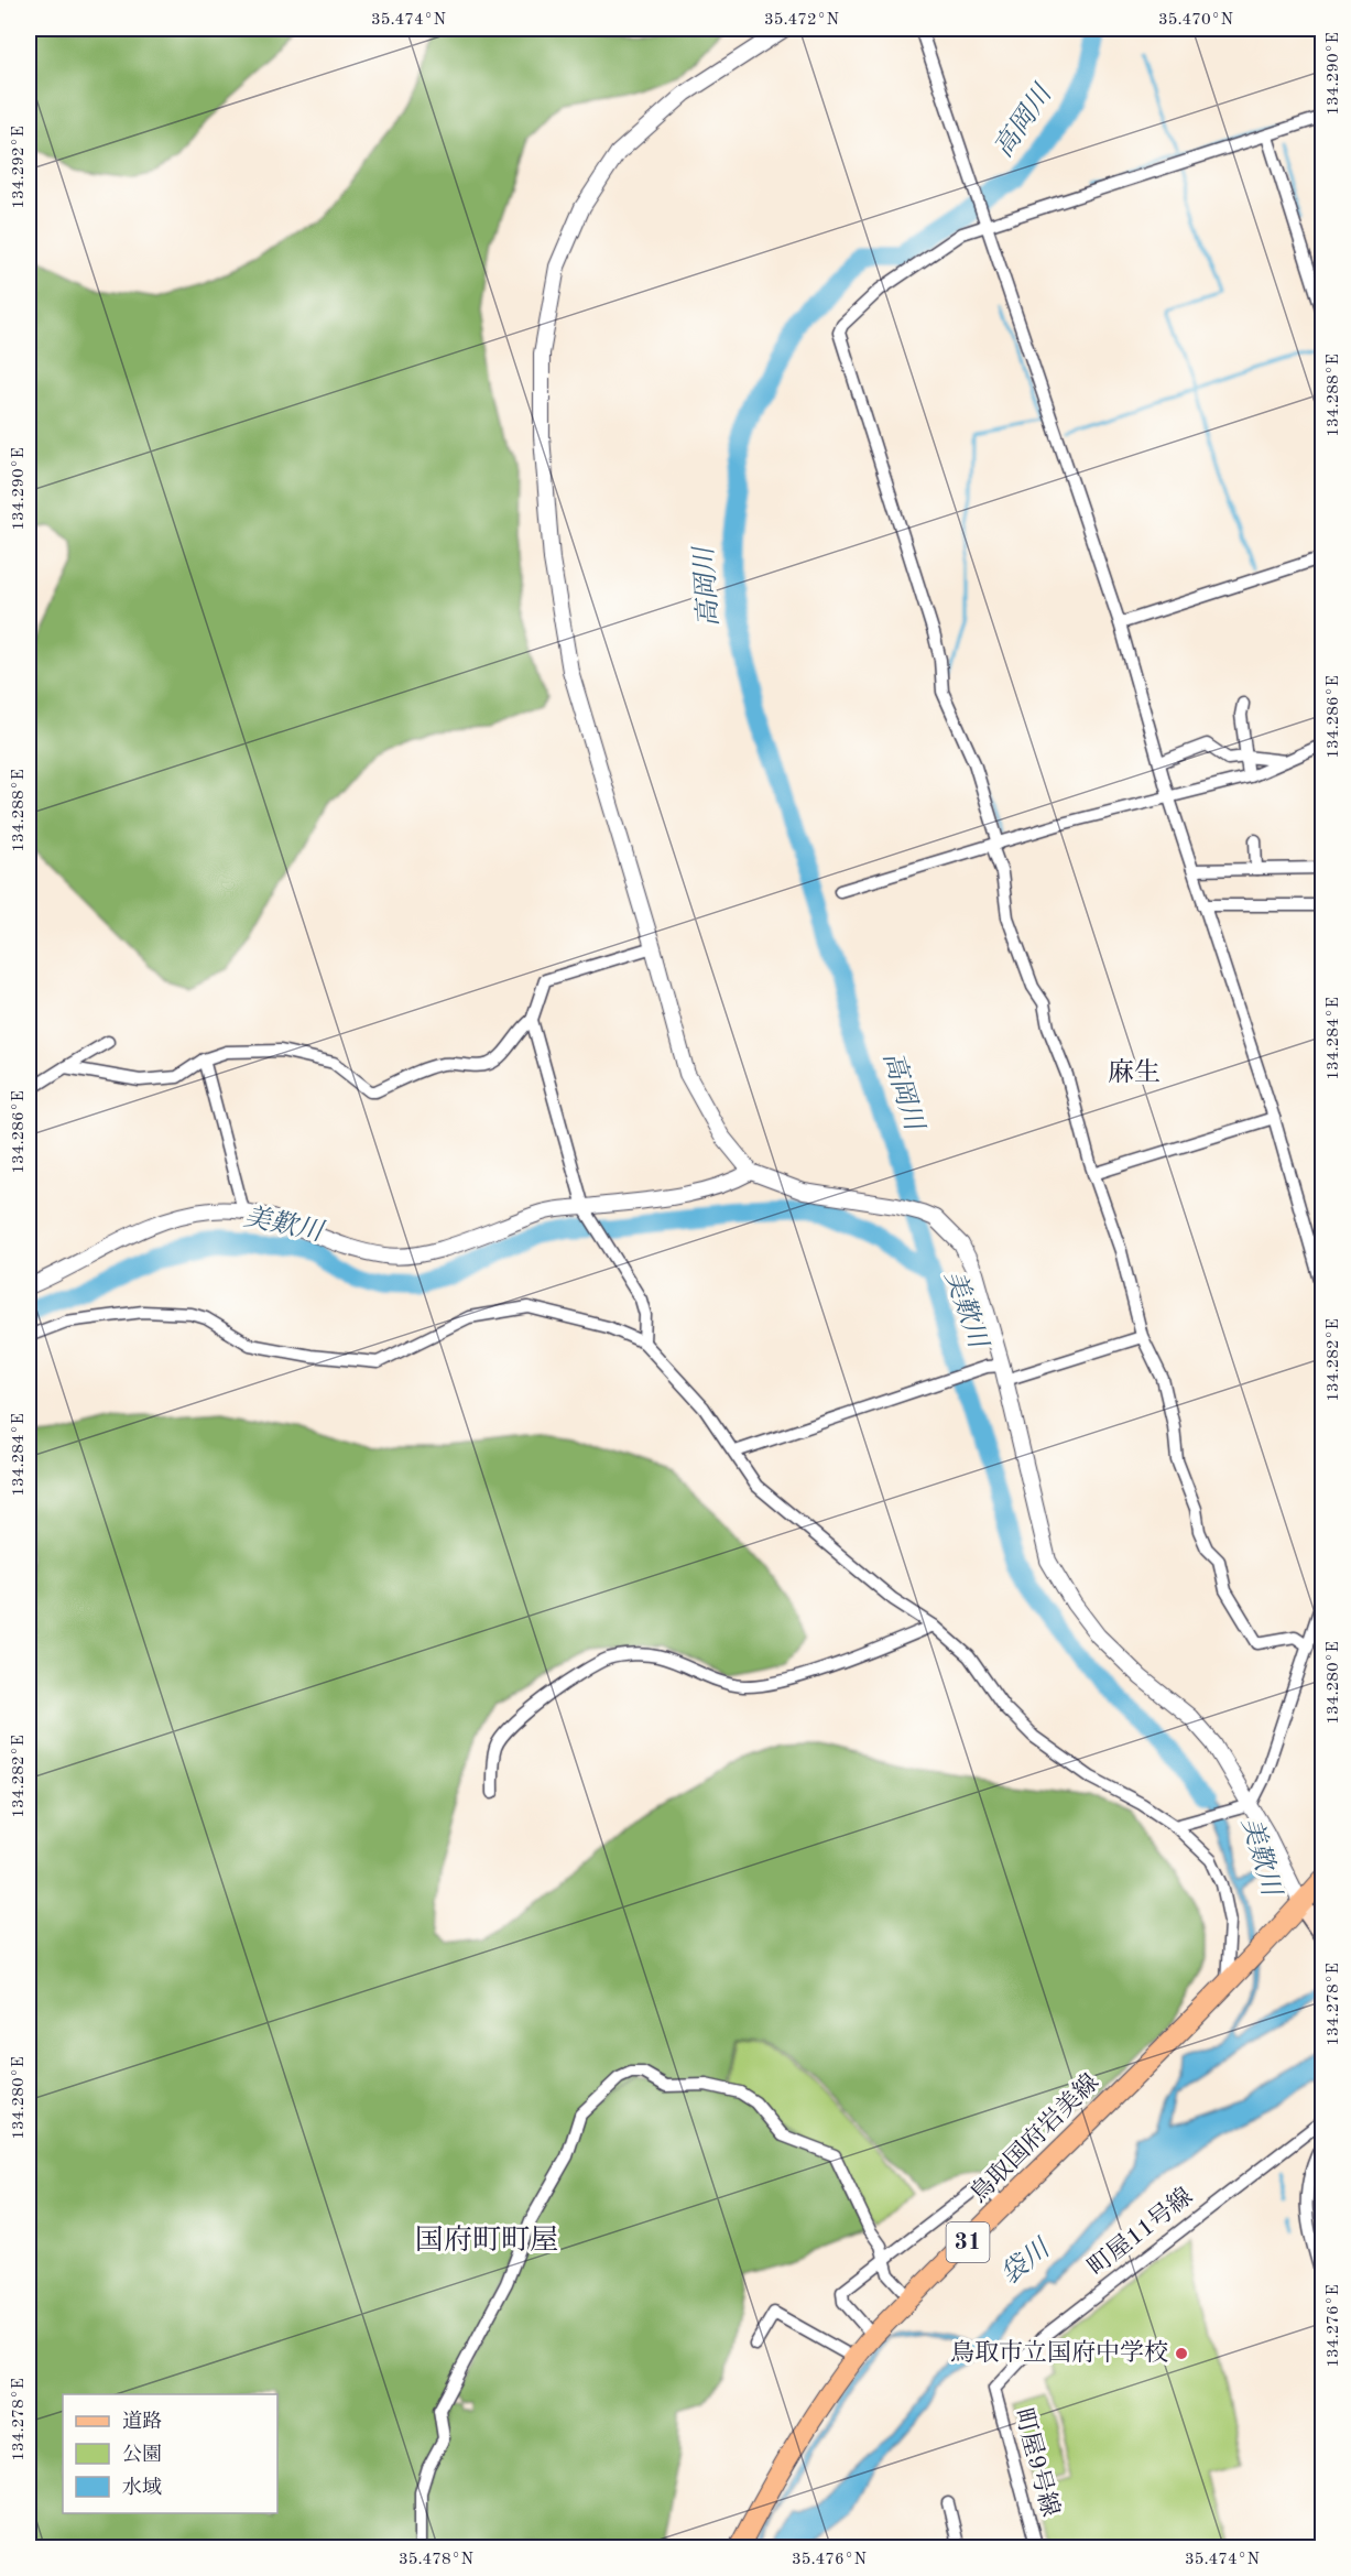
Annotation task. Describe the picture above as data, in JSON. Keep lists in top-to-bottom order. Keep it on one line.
{"streets":{"main road":["鳥取国府岩美線","31"],"street":["町屋11号線","町屋9号線"]},"crossings":[["町屋11号線","町屋9号線"]],"districts":["麻生","国府町町屋"],"water":["高岡川","美歎川","袋川"],"places":["鳥取市立国府中学校"],"legend":["道路","公園","水域"],"coordinates":["35.474°N","35.472°N","35.470°N","134.290°E","134.292°E","134.288°E","134.286°E","134.284°E","134.282°E","134.280°E","134.278°E","134.276°E","35.478°N","35.476°N"]}
